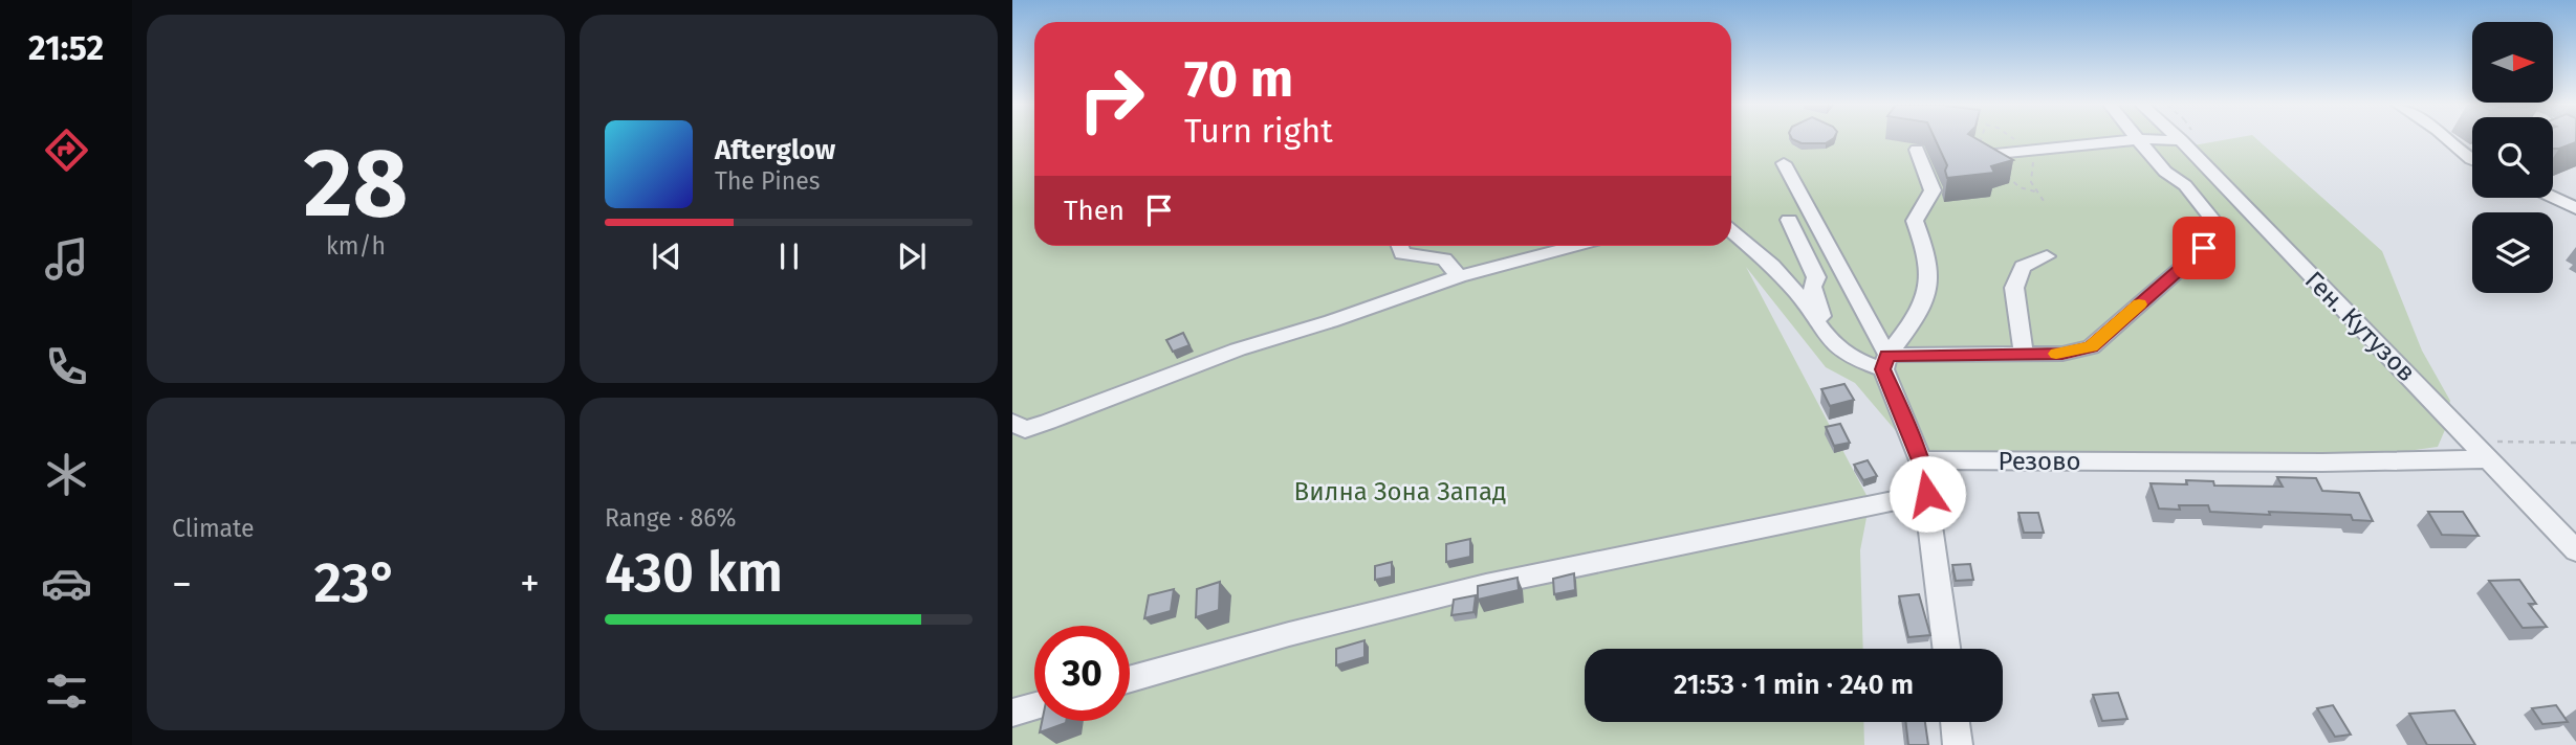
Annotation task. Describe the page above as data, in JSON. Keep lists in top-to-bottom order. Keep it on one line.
{"streets":{"street":["Ген. Кутузов","Резово"]},"crossings":[["Ген. Кутузов","Резово"]],"parks":["Вилна Зона Запад"],"north":"right","page":{"tabs":"21:52","tile":[["28","km/h"],"Climate",["Range · 86%","430 km"]],"turn":["70 m","Turn right"],"song":["Afterglow","The Pines"],"then":"Then","heat":["−","23°","+"],"limit":"30","trip":"21:53 · 1 min · 240 m"}}
